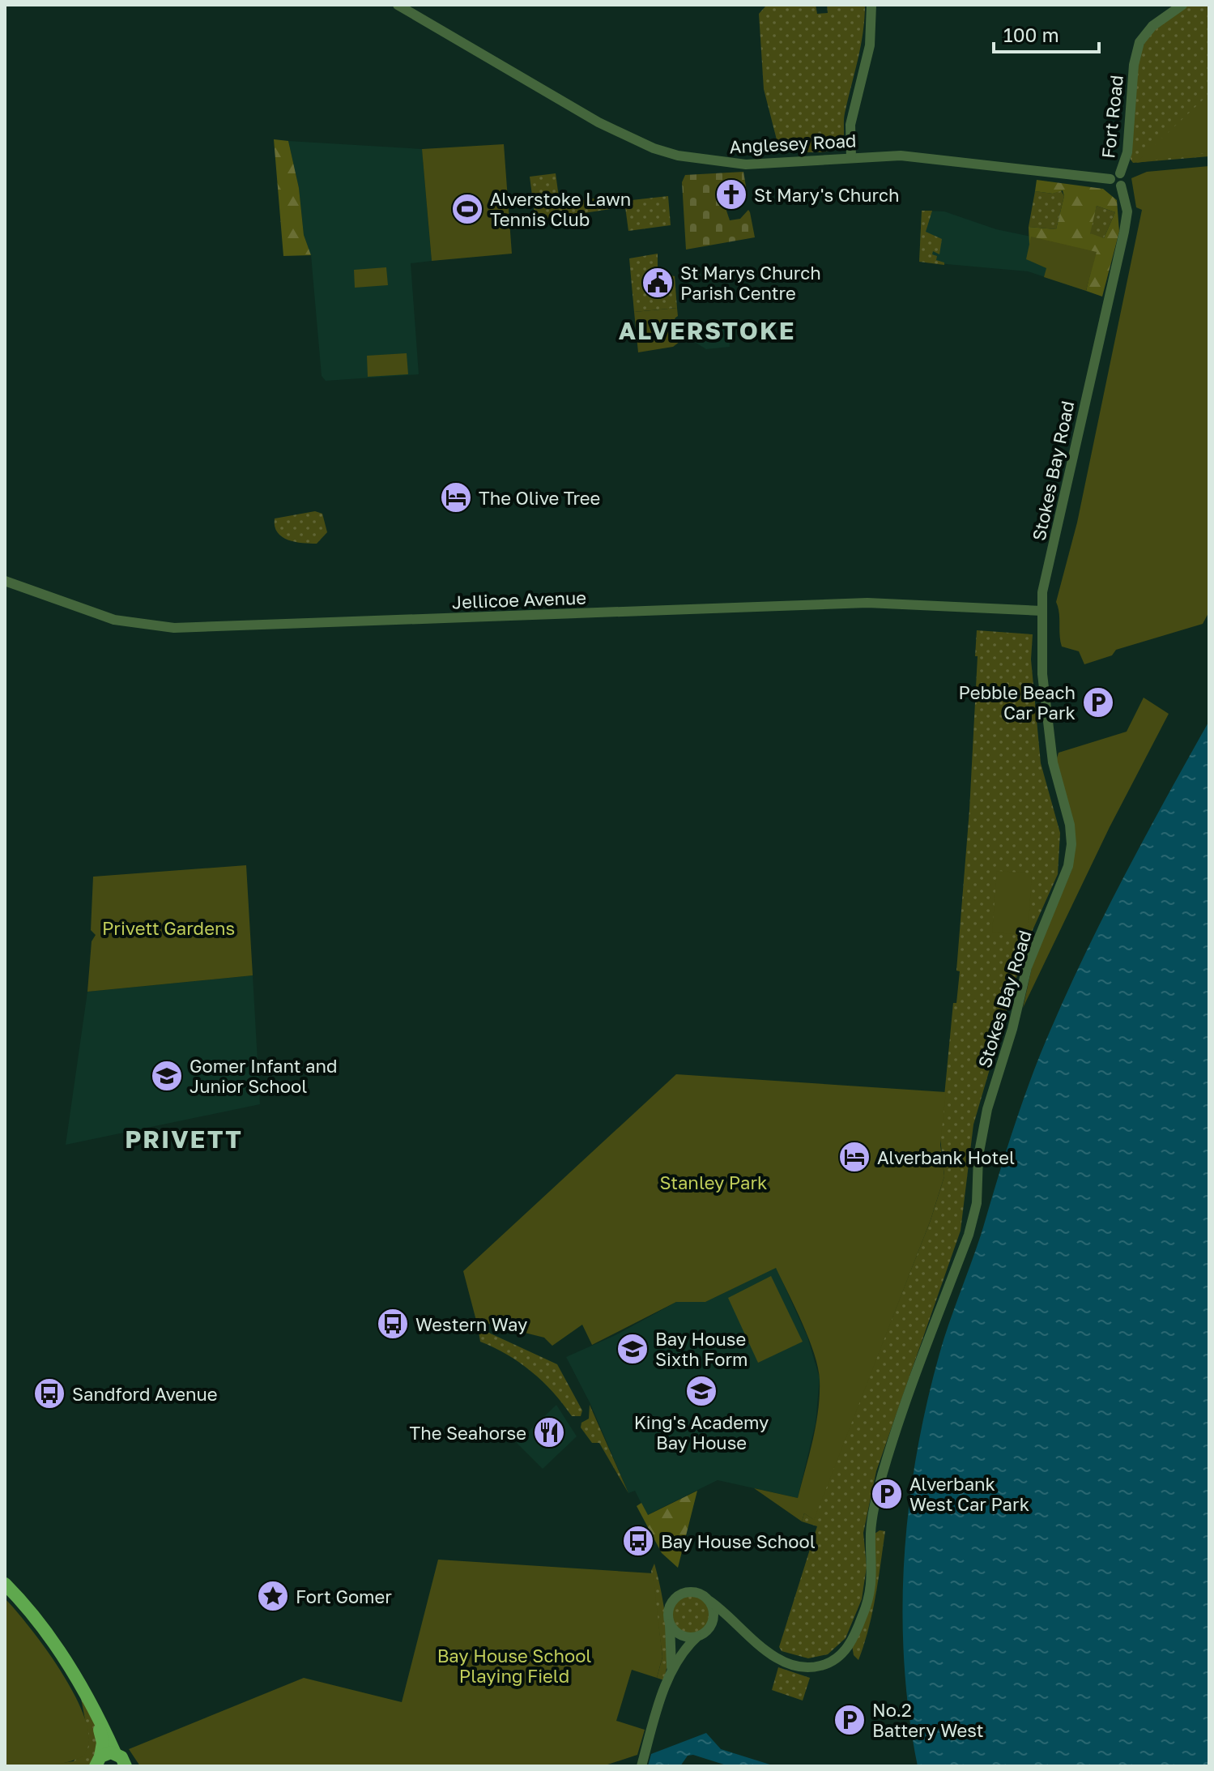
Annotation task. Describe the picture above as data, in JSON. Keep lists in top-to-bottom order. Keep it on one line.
{"streets":{"street":["Fort Road","Anglesey Road","Stokes Bay Road","Jellicoe Avenue"]},"crossings":[["Fort Road","Anglesey Road"],["Fort Road","Stokes Bay Road"],["Anglesey Road","Stokes Bay Road"],["Stokes Bay Road","Jellicoe Avenue"]],"districts":["ALVERSTOKE","PRIVETT"],"parks":["Privett Gardens","Stanley Park","Bay House School Playing Field"],"places":{"church":["St Mary's Church"],"sports":["Alverstoke Lawn Tennis Club"],"public building":["St Marys Church Parish Centre"],"hotel":["The Olive Tree","Alverbank Hotel"],"parking":["Pebble Beach Car Park","Alverbank West Car Park","No.2 Battery West"],"school or university":["Gomer Infant and Junior School","Bay House Sixth Form","King's Academy Bay House"],"bus stop":["Western Way","Sandford Avenue","Bay House School"],"restaurant":["The Seahorse"],"place":["Fort Gomer"]},"scale_bar":"100 m"}
